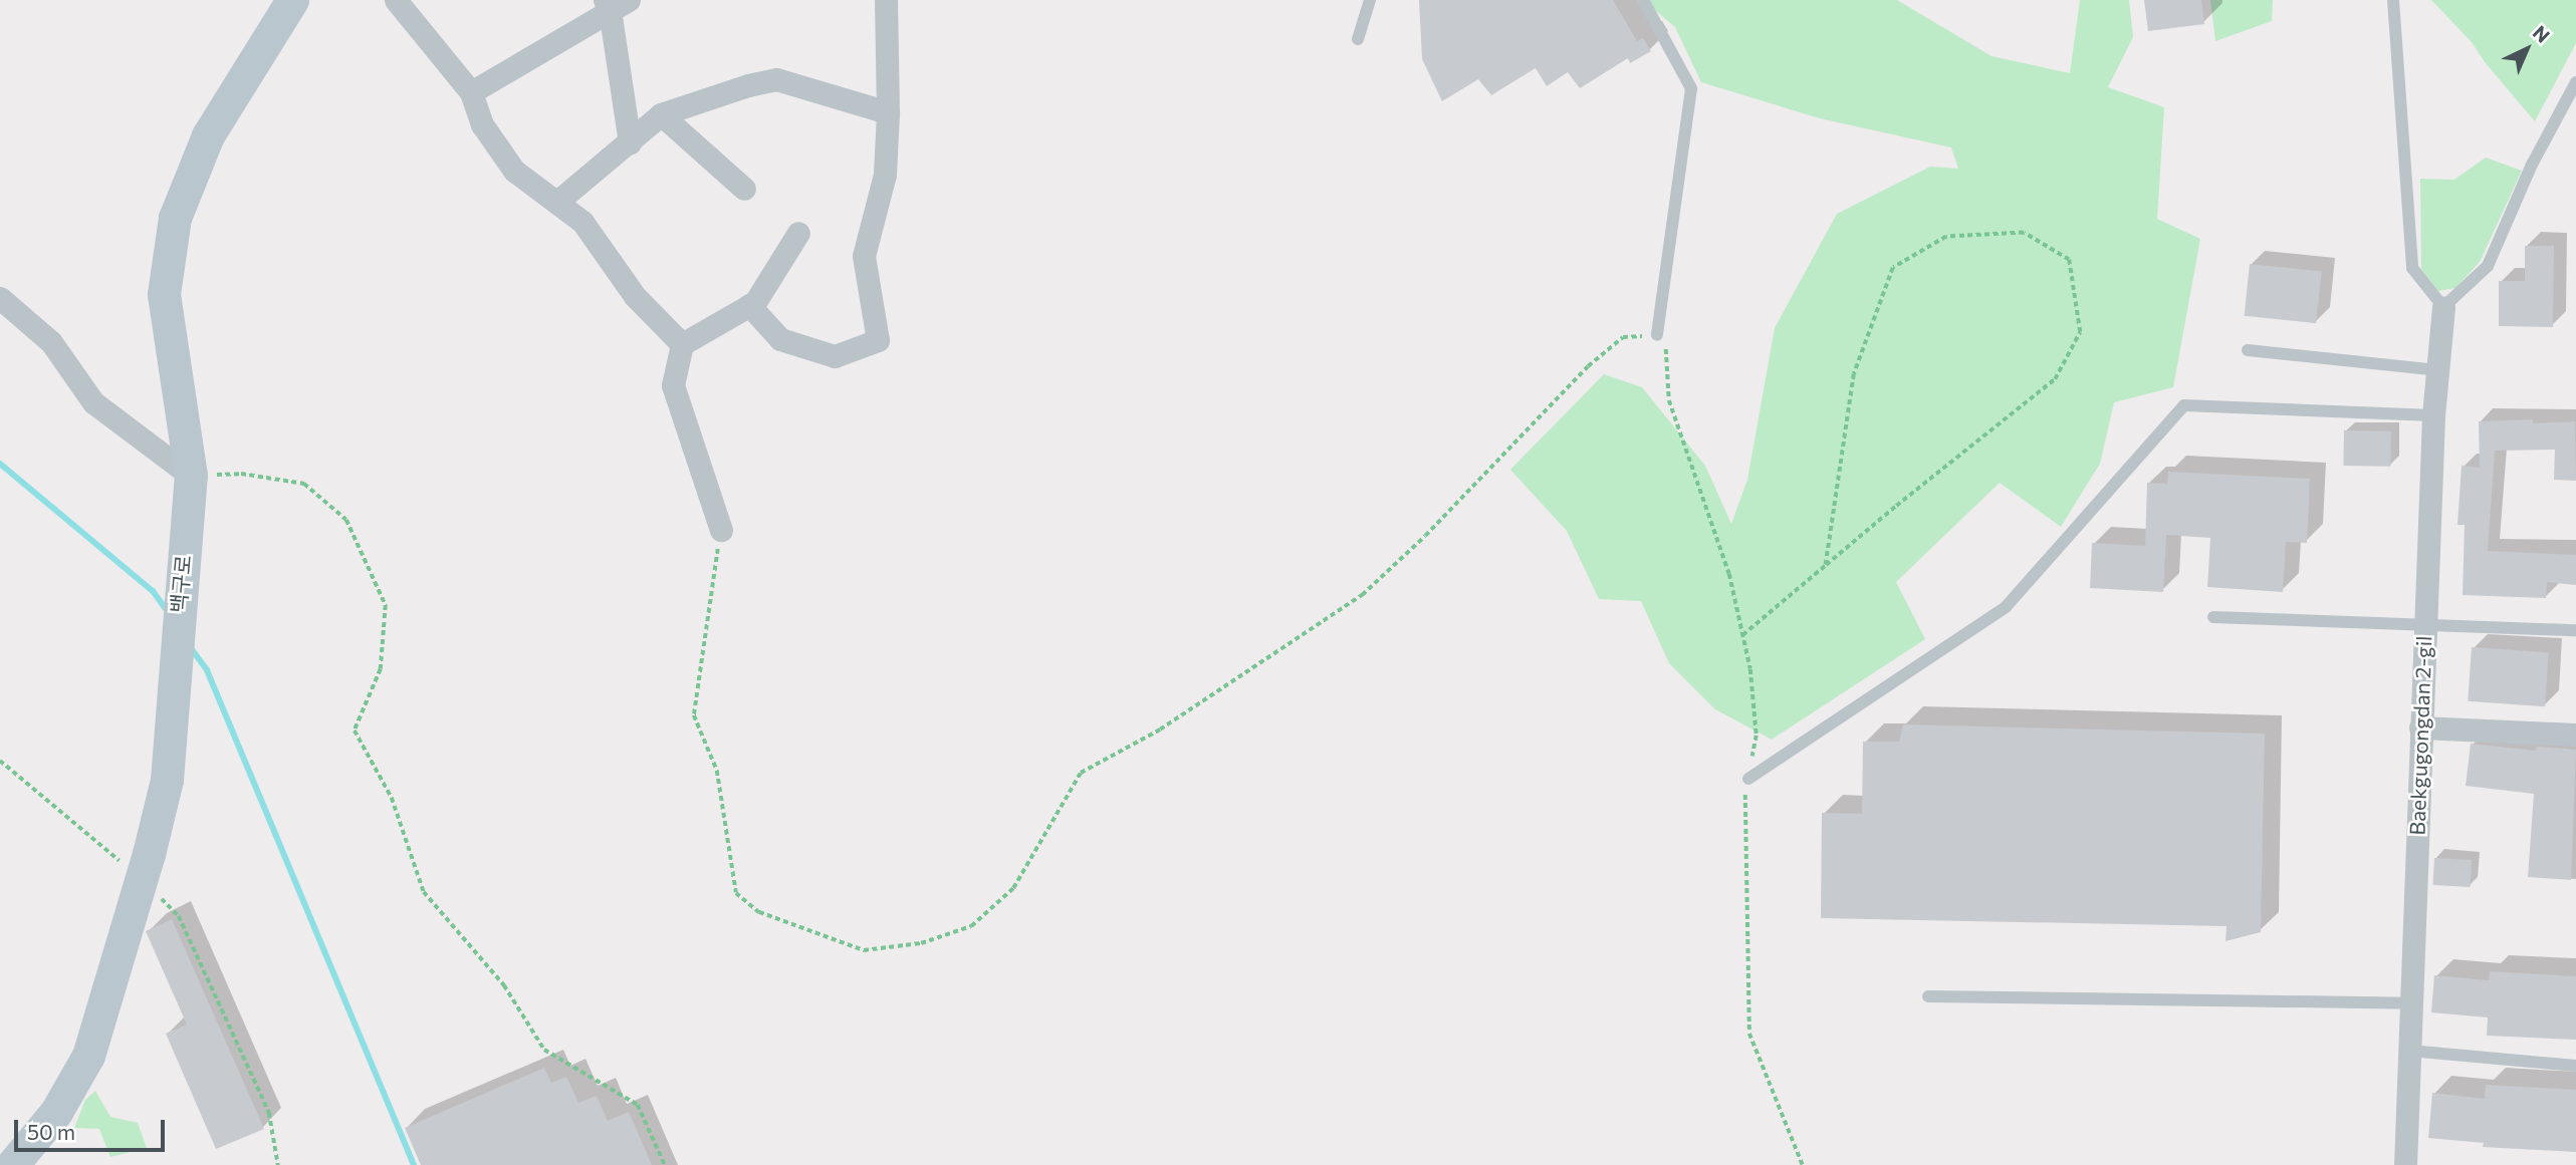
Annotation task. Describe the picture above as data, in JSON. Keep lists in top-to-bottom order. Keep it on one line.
{"streets":{"street":["백구로","Baekgugongdan 2-gil"]},"scale_bar":"50 m","north":"top right"}
